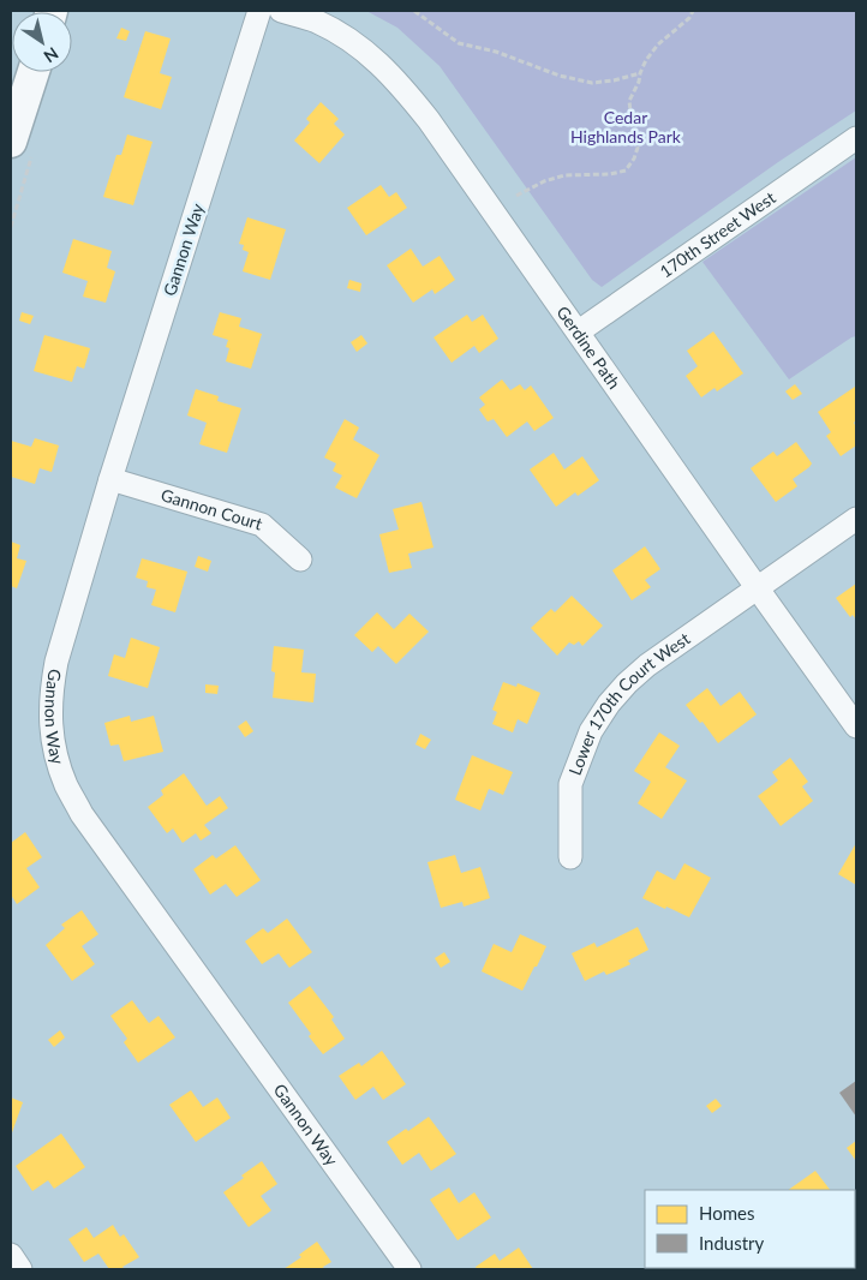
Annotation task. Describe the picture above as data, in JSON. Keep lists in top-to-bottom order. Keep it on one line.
{"streets":{"street":["170th Street West","Gannon Way","Gerdine Path","Gannon Court","Lower 170th Court West"]},"crossings":[["170th Street West","Gerdine Path"],["Gannon Way","Gannon Court"],["Gerdine Path","Lower 170th Court West"]],"parks":["Cedar Highlands Park"],"legend":["Homes","Industry"],"north":"bottom right"}
